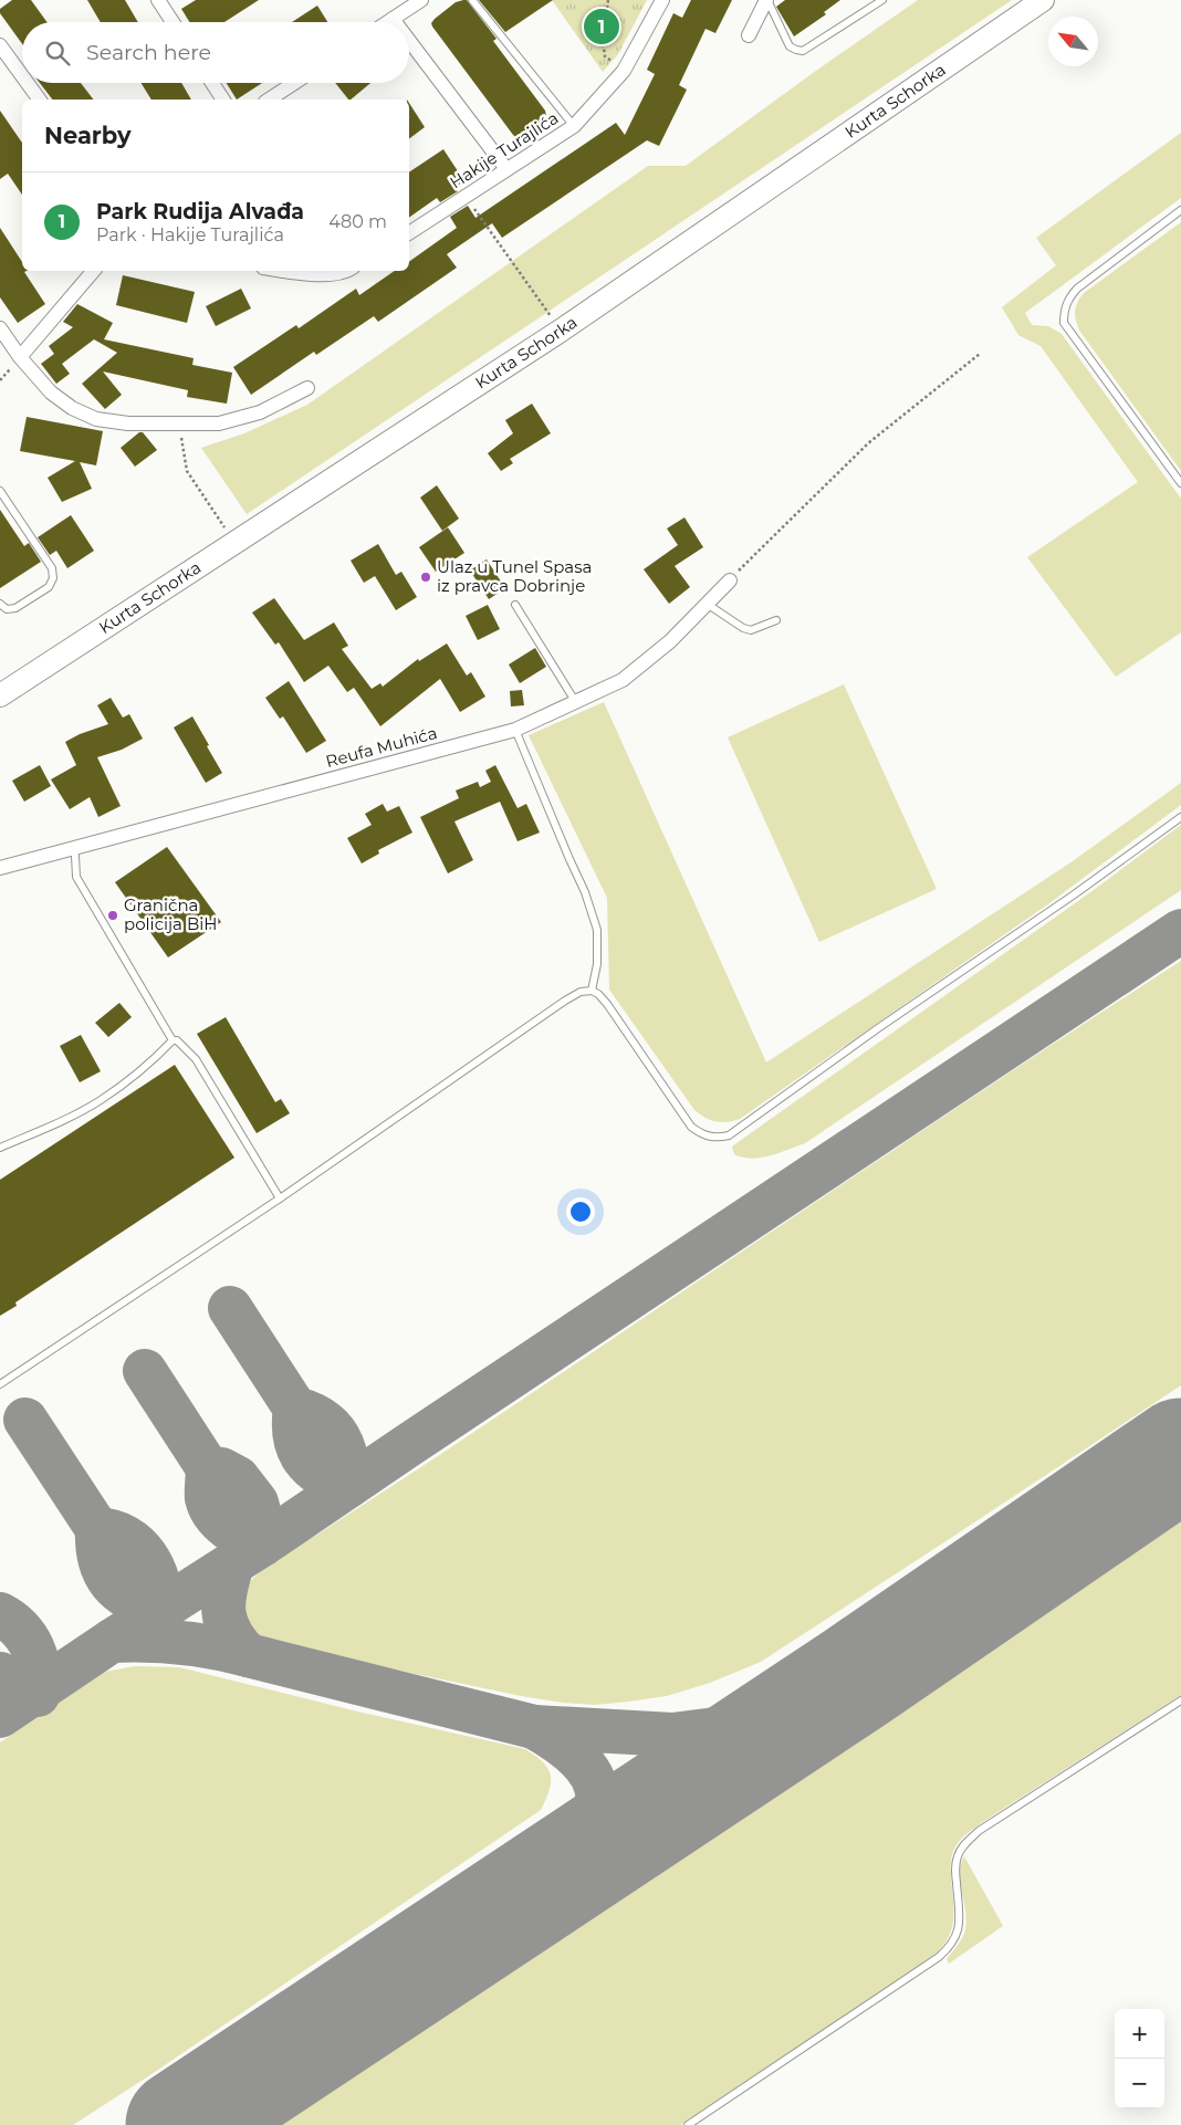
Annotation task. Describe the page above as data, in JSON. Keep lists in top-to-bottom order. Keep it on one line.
{"streets":{"main road":["Kurta Schorka"],"street":["Hakije Turajlića","Reufa Muhića"]},"places":["Ulaz u Tunel Spasa iz pravca Dobrinje","Granična policija BiH"],"north":"top left","page":{"pins":"1","search":"Search here","heading":"Nearby","list":[{"mark":"1","name":"Park Rudija Alvađa","note":"Park · Hakije Turajlića","value":"480 m"}],"map_buttons":["+","−"]}}
